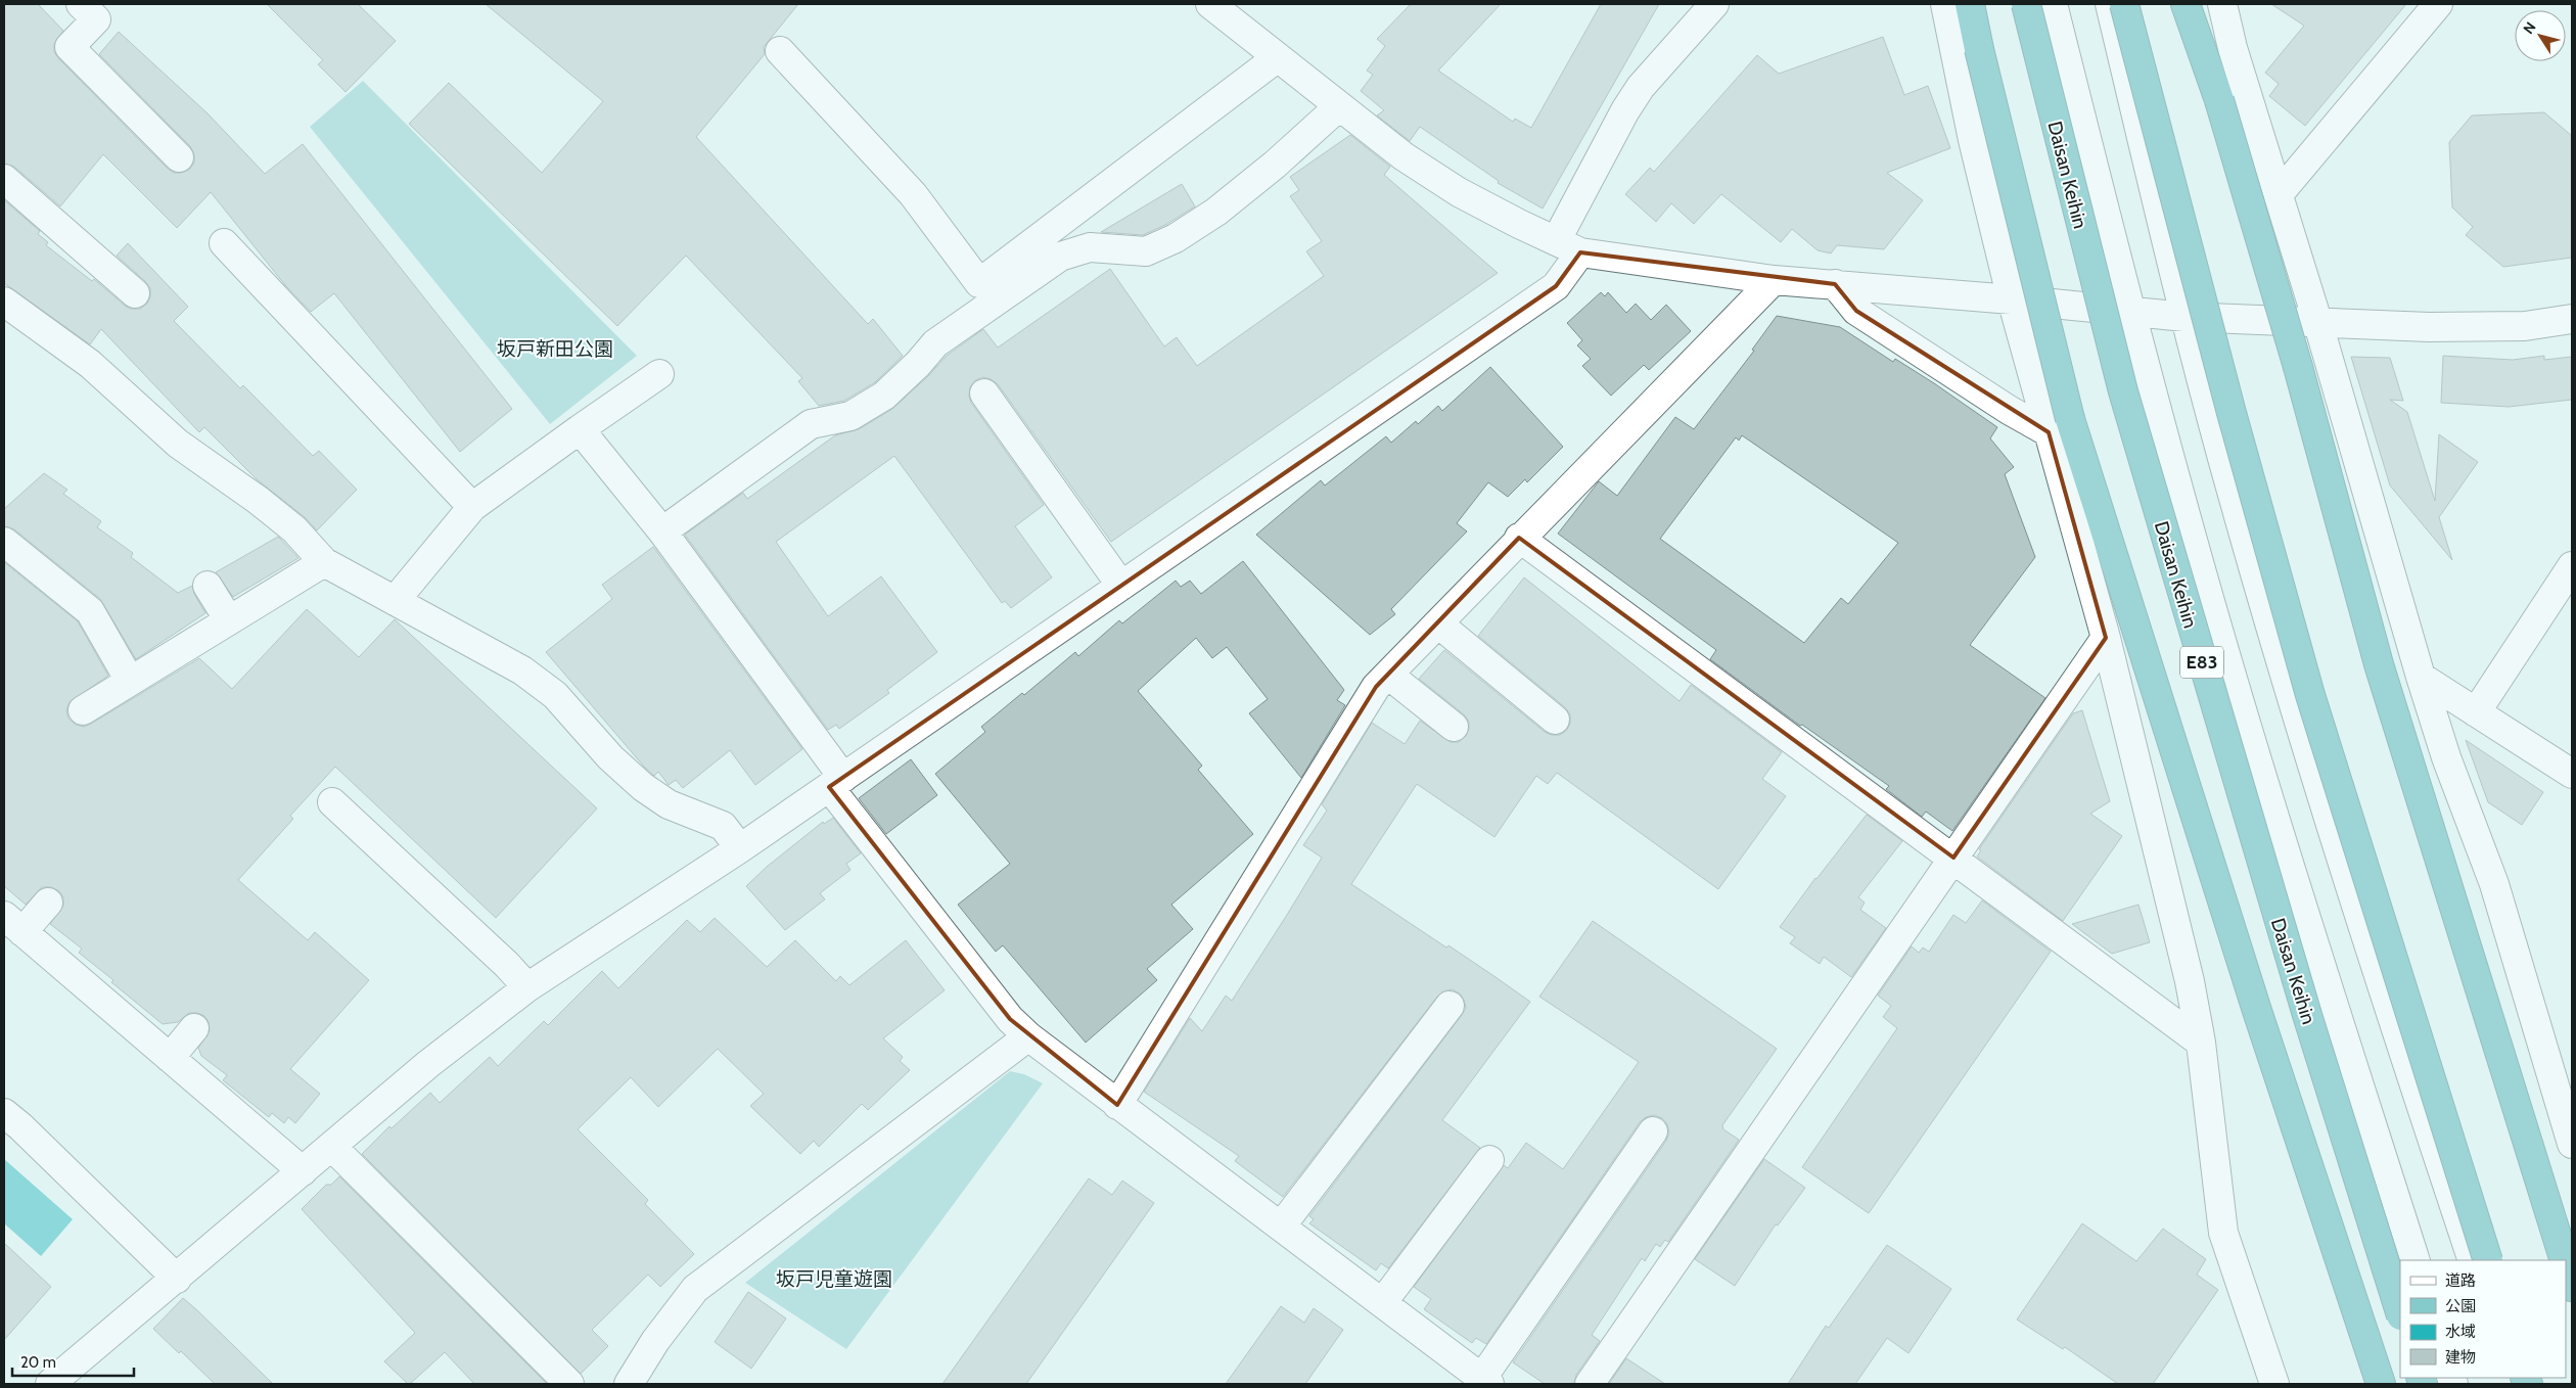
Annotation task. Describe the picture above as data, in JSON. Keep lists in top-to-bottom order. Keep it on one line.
{"streets":{"highway":["Daisan Keihin","E83"]},"parks":["坂戸新田公園","坂戸児童遊園"],"legend":["道路","公園","水域","建物"],"scale_bar":"20 m","north":"top left"}
